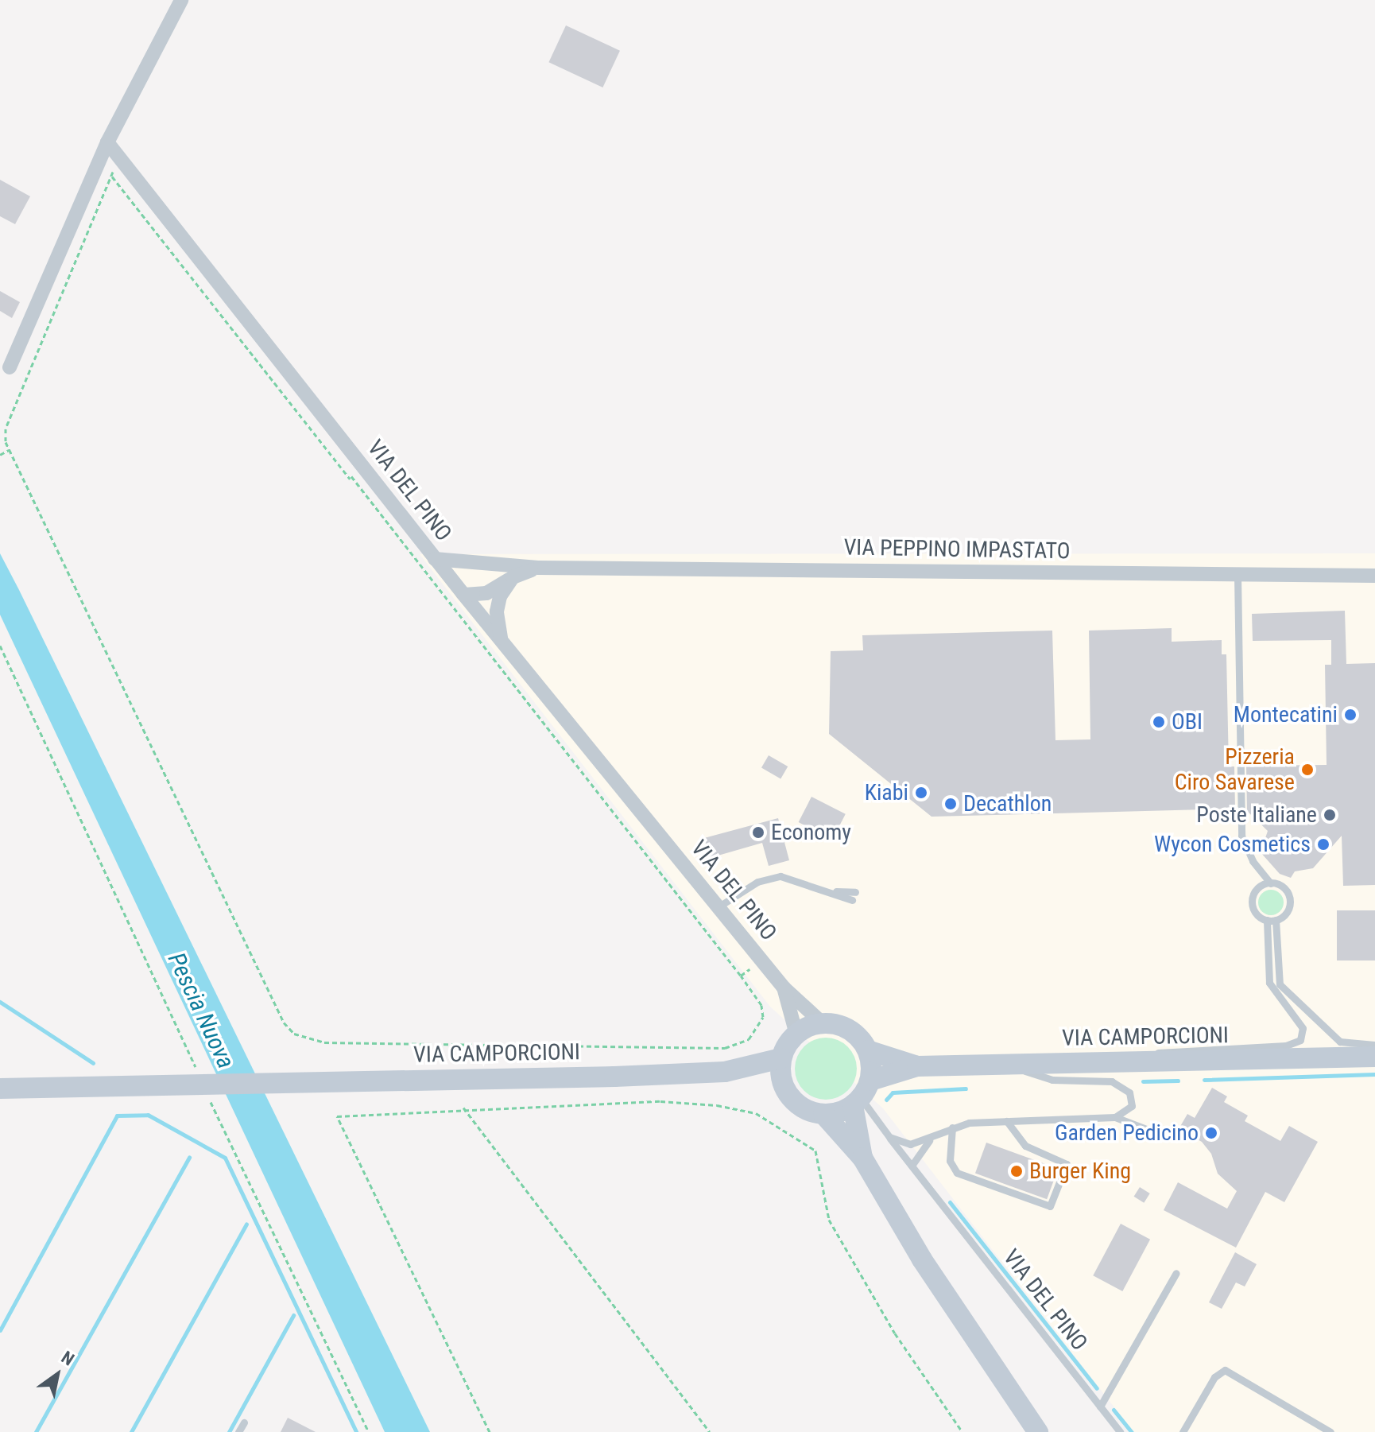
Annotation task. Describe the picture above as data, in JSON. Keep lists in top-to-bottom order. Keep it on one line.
{"streets":{"main road":["VIA CAMPORCIONI"],"street":["VIA DEL PINO","VIA PEPPINO IMPASTATO"]},"crossings":[["VIA DEL PINO","VIA PEPPINO IMPASTATO"]],"water":["Pescia Nuova"],"places":["Montecatini","OBI","Pizzeria Ciro Savarese","Kiabi","Decathlon","Poste Italiane","Economy","Wycon Cosmetics","Garden Pedicino","Burger King"],"north":"top right"}
